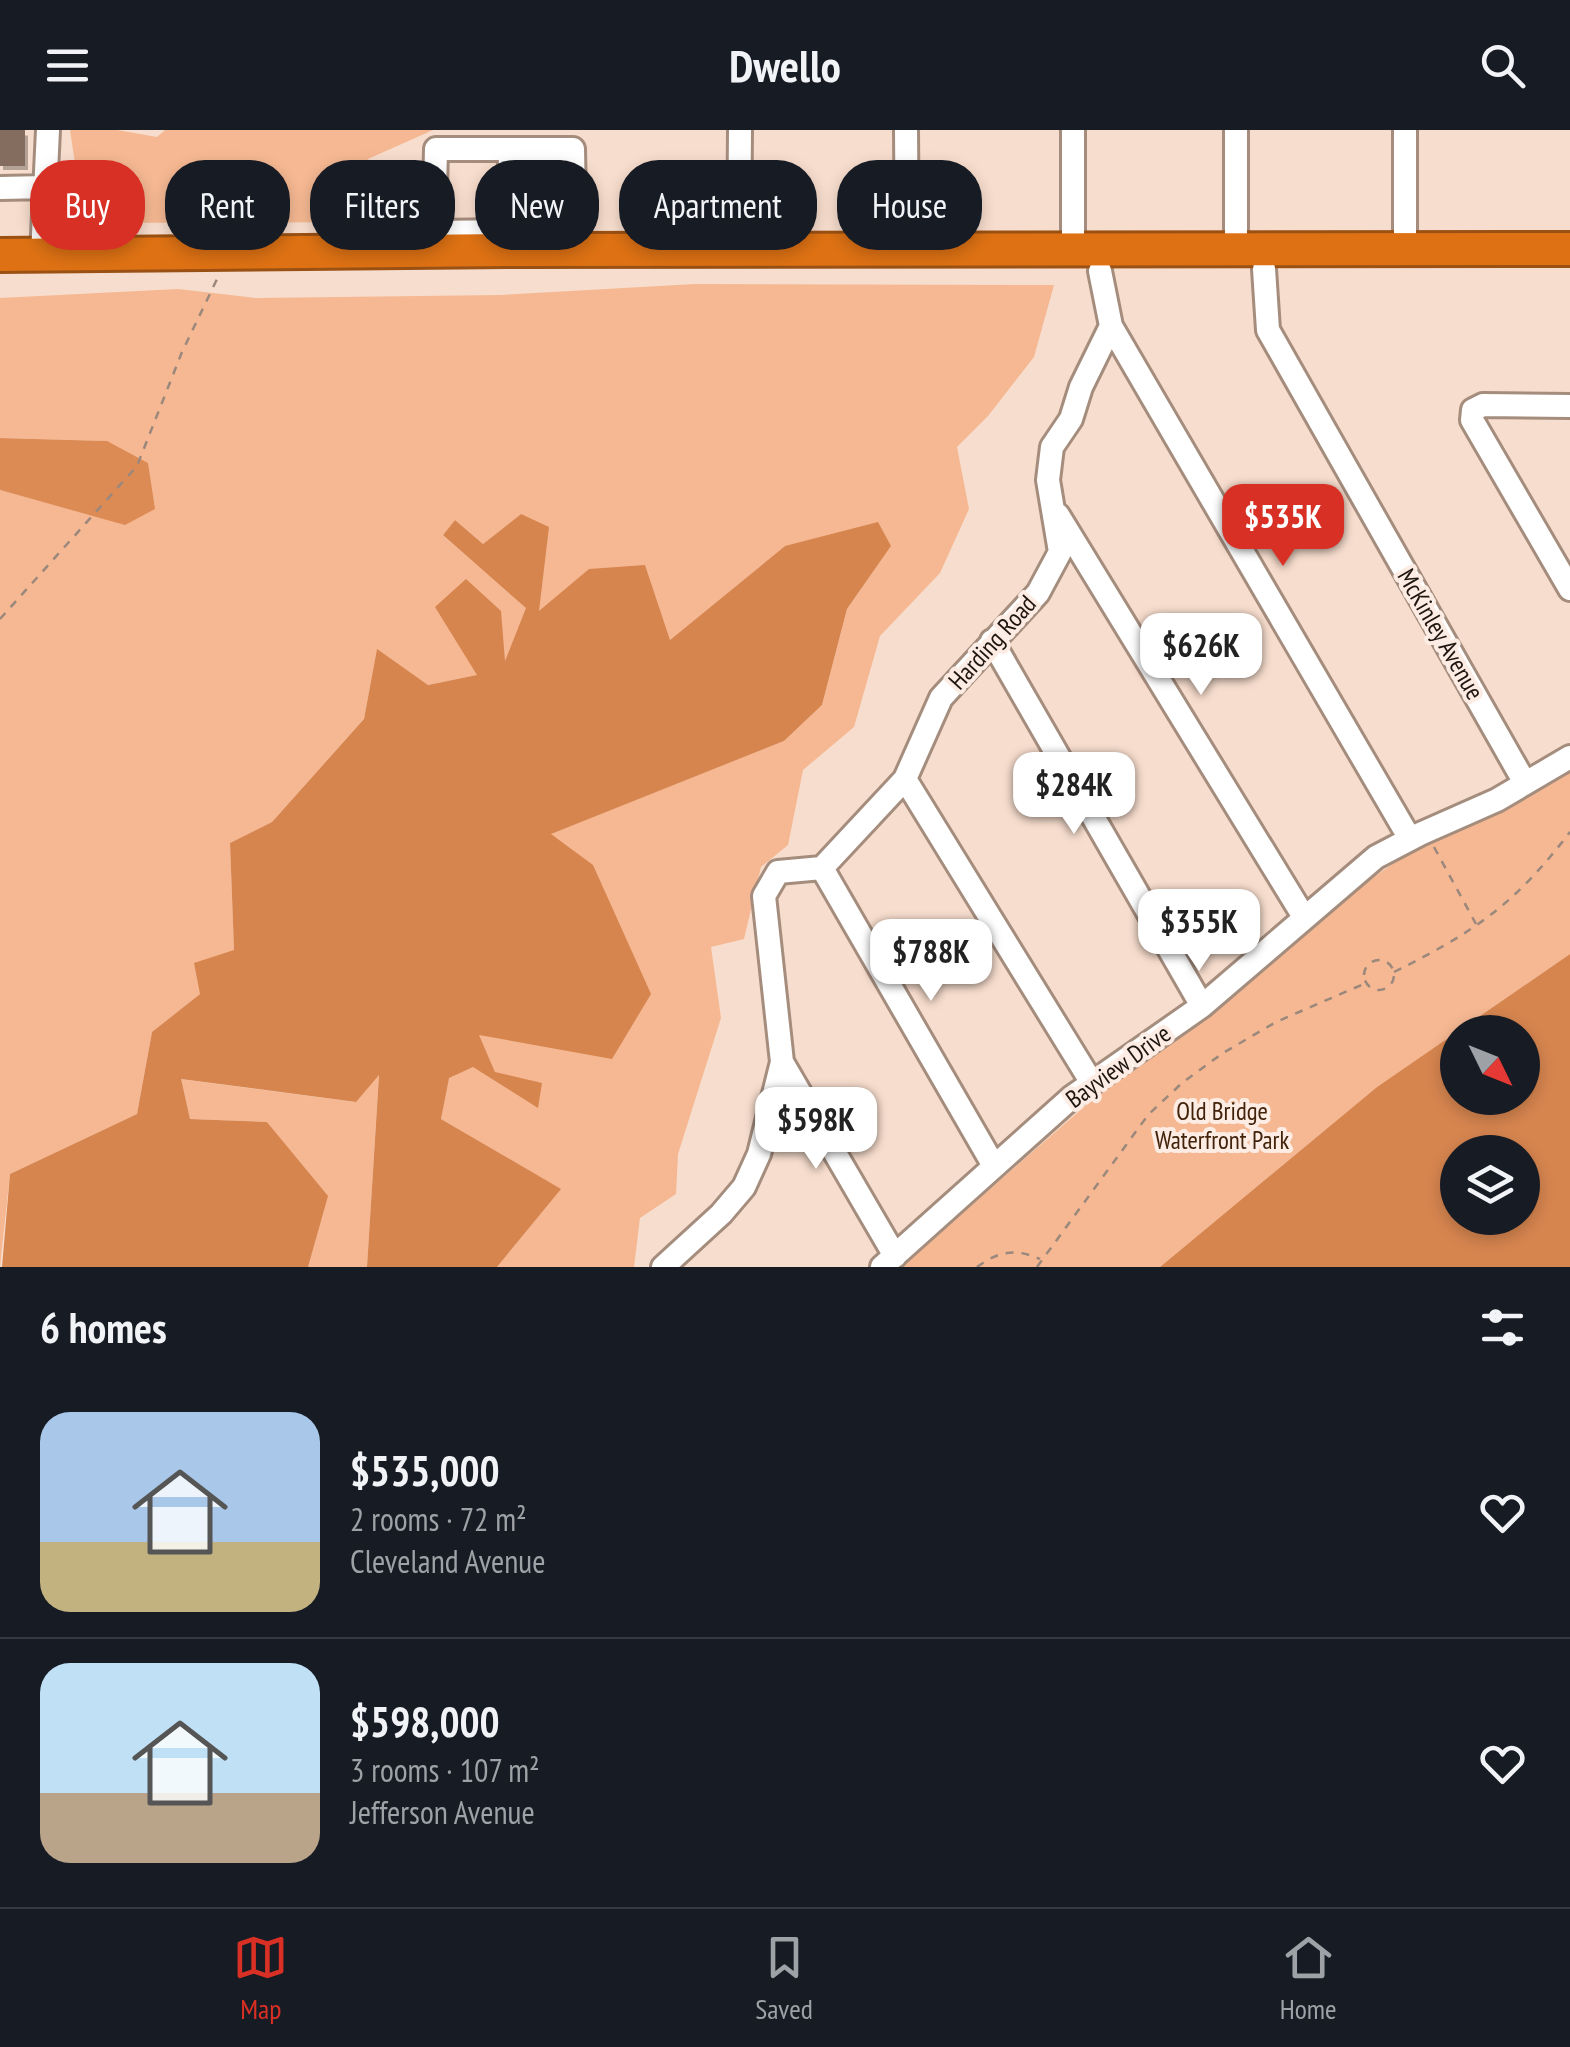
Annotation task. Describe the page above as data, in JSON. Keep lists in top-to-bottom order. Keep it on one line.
{"streets":{"street":["McKinley Avenue","Harding Road","Bayview Drive"]},"crossings":[["McKinley Avenue","Bayview Drive"]],"parks":["Old Bridge Waterfront Park"],"north":"bottom right","page":{"header":"Dwello","chip":["Buy","Rent","Filters","New","Apartment","House"],"price":["$535K","$626K","$284K","$355K","$788K","$598K"],"heading":"6 homes","list":[{"name":"$535,000","note":"2 rooms · 72 m² · Cleveland Avenue"},{"name":"$598,000","note":"3 rooms · 107 m² · Jefferson Avenue"}],"tabs":["Map","Saved","Home"]}}
